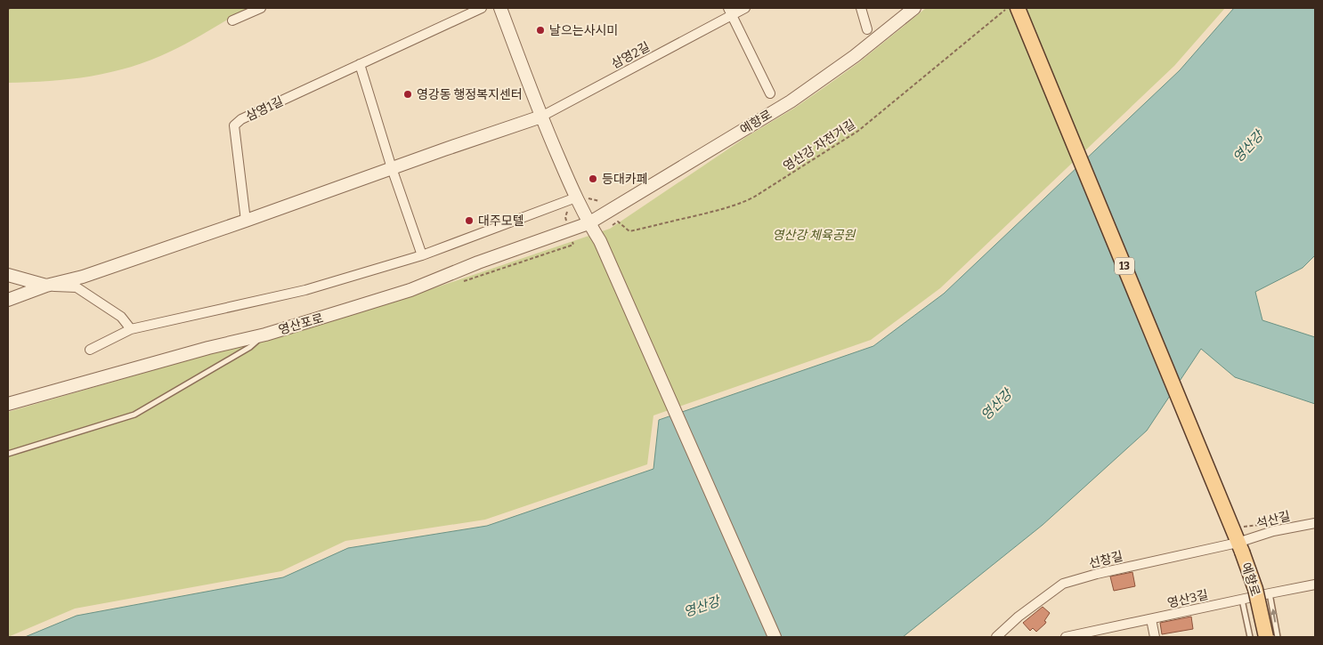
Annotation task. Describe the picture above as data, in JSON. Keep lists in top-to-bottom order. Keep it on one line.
{"streets":{"main road":["예향로","13"],"street":["삼영2길","삼영1길","영산포로","석산길","선창길","영산3길"],"path":["영산강 자전거길"]},"crossings":[["예향로","영산포로"],["예향로","석산길"],["예향로","선창길"],["석산길","선창길"]],"water":["영산강"],"parks":["영산강 체육공원"],"places":["날으는사시미","영강동 행정복지센터","등대카페","대주모텔"]}
